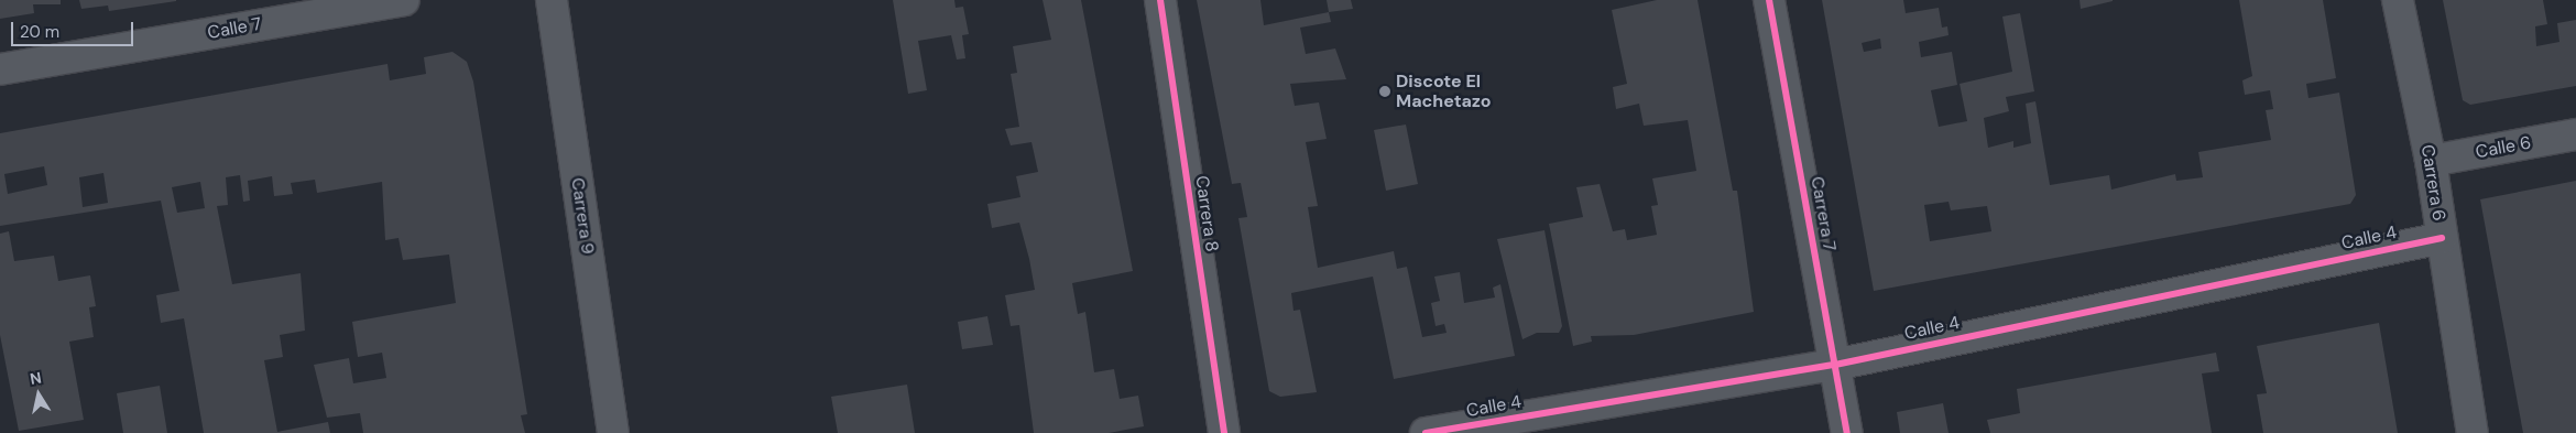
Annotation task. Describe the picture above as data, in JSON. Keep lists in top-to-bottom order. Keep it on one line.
{"streets":{"street":["Calle 7","Calle 6","Carrera 6","Carrera 8","Carrera 7","Carrera 9","Calle 4"]},"crossings":[["Calle 6","Carrera 6"],["Carrera 6","Calle 4"],["Carrera 7","Calle 4"]],"places":["Discote El Machetazo"],"scale_bar":"20 m","north":"top"}
